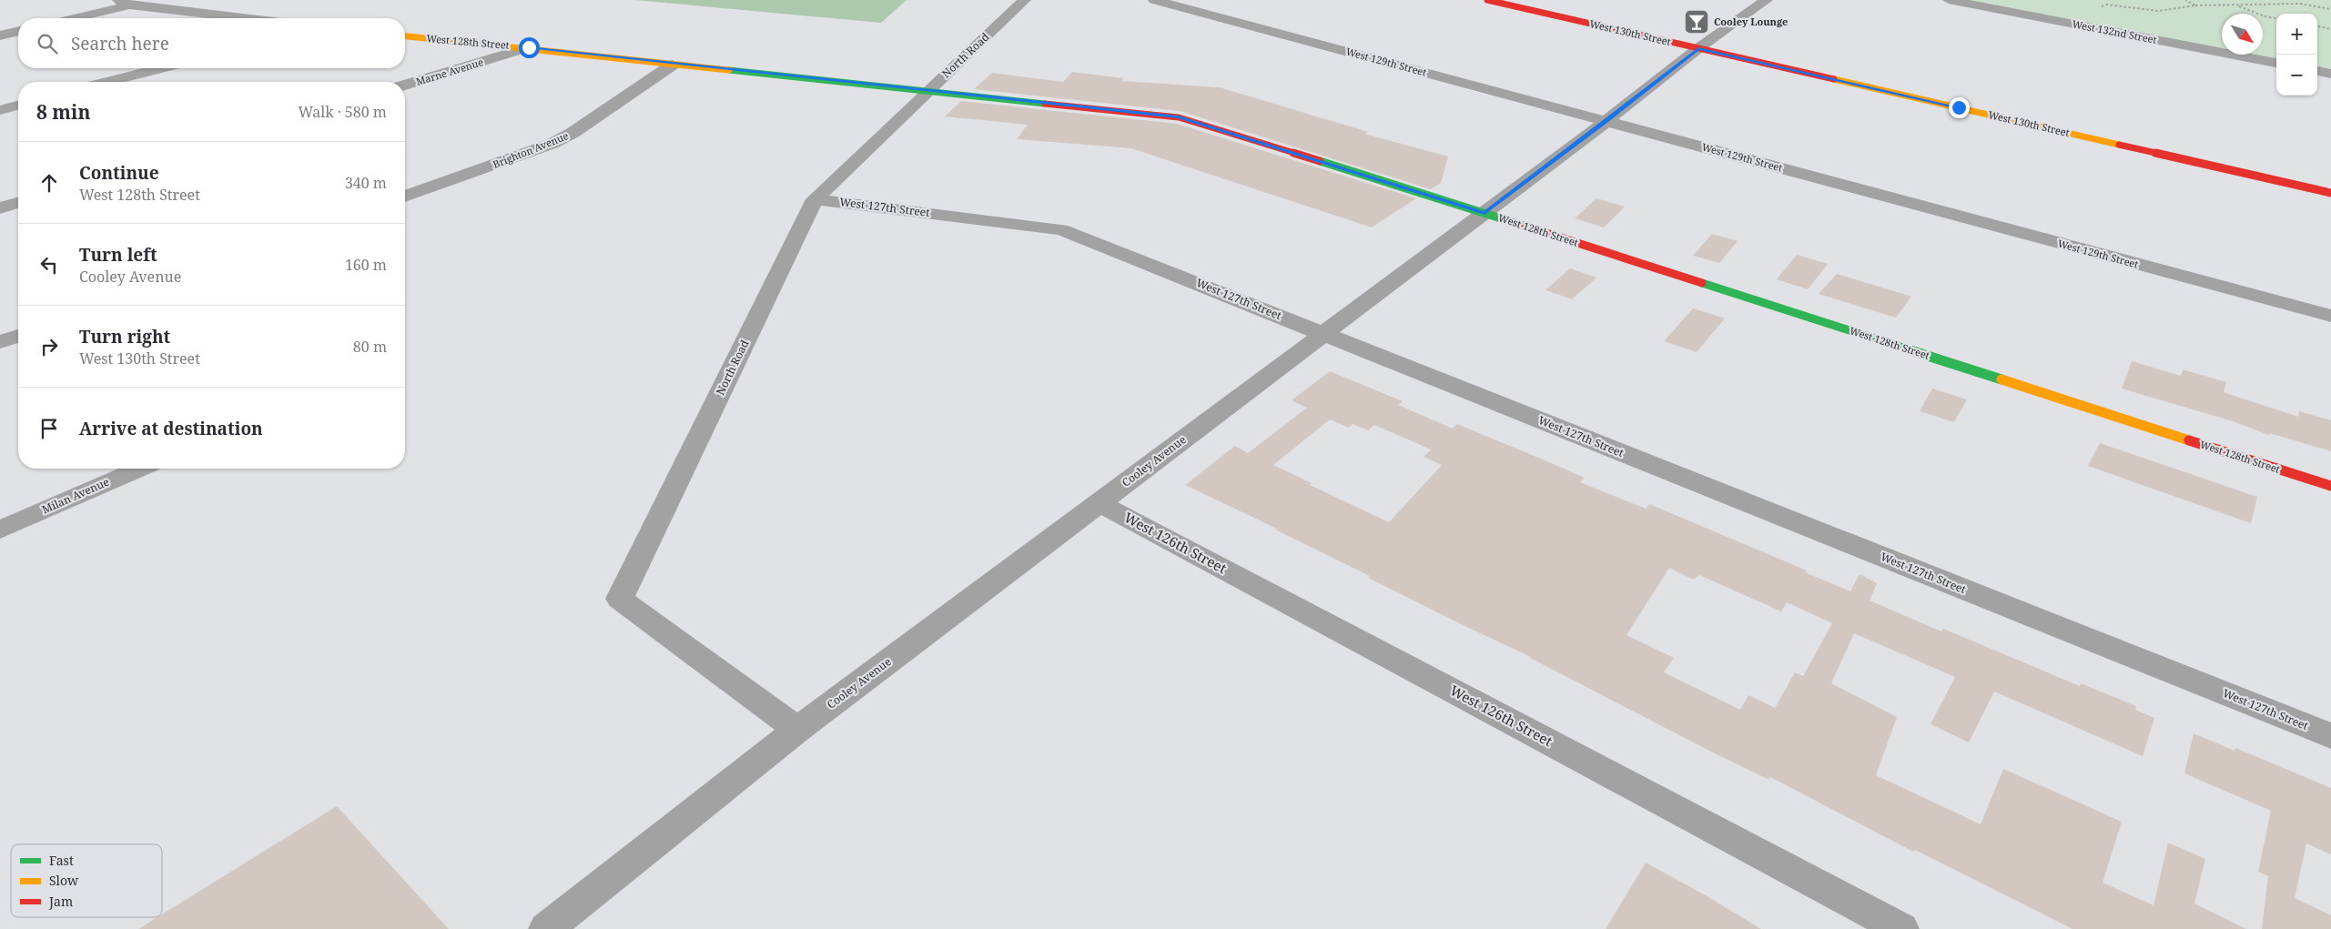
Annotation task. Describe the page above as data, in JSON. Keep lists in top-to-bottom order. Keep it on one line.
{"streets":{"street":["West 132nd Street","West 130th Street","West 128th Street","North Road","West 129th Street","Marne Avenue","Brighton Avenue","West 127th Street","Cooley Avenue","Milan Avenue","West 126th Street"]},"crossings":[["West 130th Street","Cooley Avenue"],["West 128th Street","North Road"],["West 128th Street","Marne Avenue"],["West 128th Street","Brighton Avenue"],["West 128th Street","Cooley Avenue"],["North Road","West 127th Street"],["North Road","Cooley Avenue"],["West 129th Street","Cooley Avenue"],["West 127th Street","Cooley Avenue"],["Cooley Avenue","West 126th Street"]],"places":{"bar":["Cooley Lounge"]},"legend":["Fast","Slow","Jam"],"north":"bottom right","page":{"map_buttons":["+","−"],"search":"Search here","heading":["8 min","Walk · 580 m"],"list":[["Continue","West 128th Street","340 m"],["Turn left","Cooley Avenue","160 m"],["Turn right","West 130th Street","80 m"],"Arrive at destination"]}}
